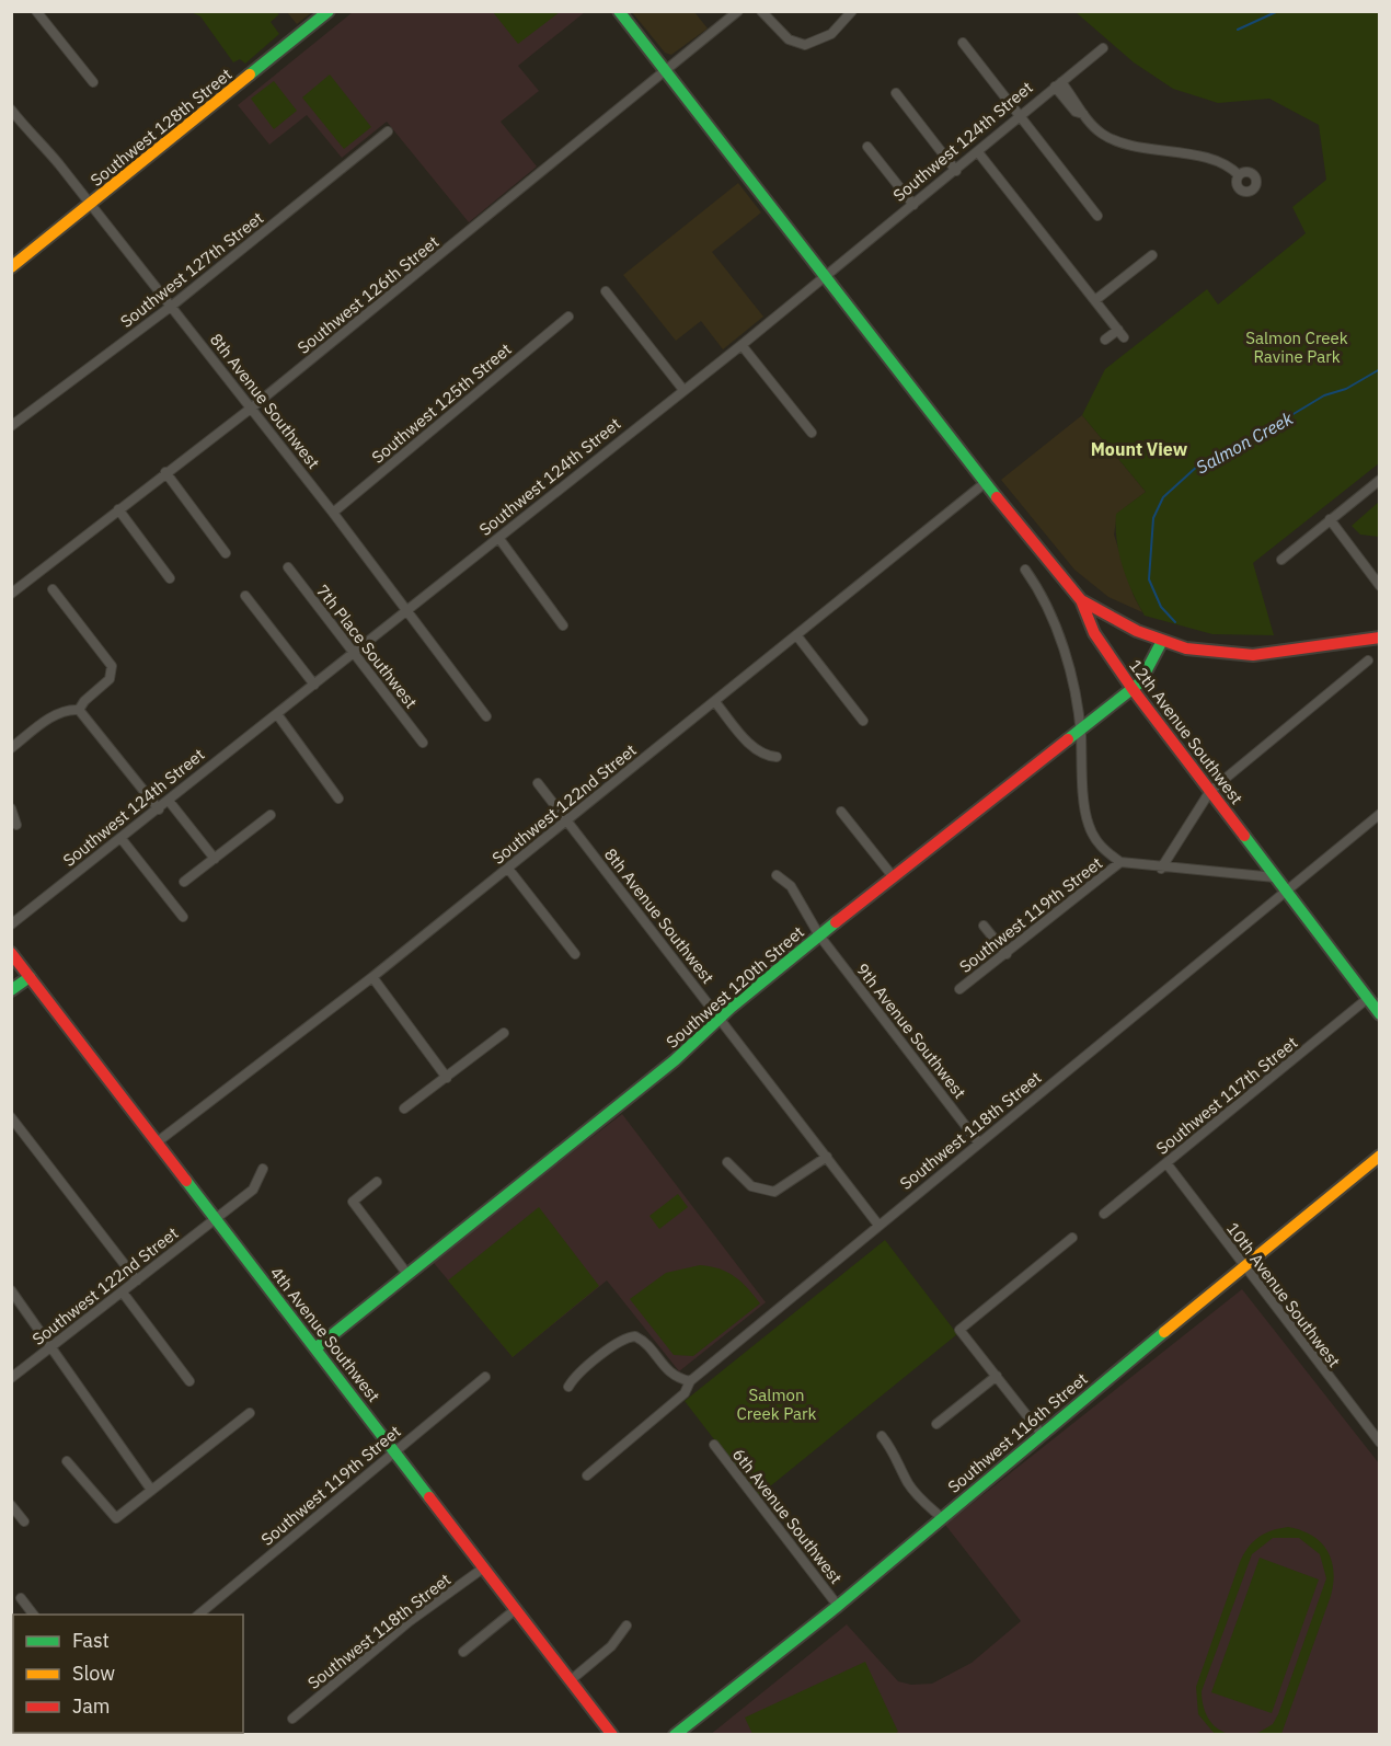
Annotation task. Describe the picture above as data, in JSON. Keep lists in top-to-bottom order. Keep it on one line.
{"streets":{"street":["Southwest 128th Street","Southwest 124th Street","Southwest 127th Street","Southwest 126th Street","8th Avenue Southwest","Southwest 125th Street","7th Place Southwest","12th Avenue Southwest","Southwest 122nd Street","Southwest 119th Street","Southwest 120th Street","9th Avenue Southwest","Southwest 117th Street","Southwest 118th Street","10th Avenue Southwest","4th Avenue Southwest","Southwest 116th Street","6th Avenue Southwest"]},"crossings":[["Southwest 128th Street","8th Avenue Southwest"],["Southwest 124th Street","8th Avenue Southwest"],["Southwest 124th Street","7th Place Southwest"],["Southwest 127th Street","8th Avenue Southwest"],["Southwest 126th Street","8th Avenue Southwest"],["8th Avenue Southwest","Southwest 125th Street"],["8th Avenue Southwest","Southwest 122nd Street"],["8th Avenue Southwest","Southwest 120th Street"],["8th Avenue Southwest","Southwest 118th Street"],["12th Avenue Southwest","Southwest 120th Street"],["12th Avenue Southwest","Southwest 117th Street"],["12th Avenue Southwest","Southwest 118th Street"],["Southwest 122nd Street","4th Avenue Southwest"],["Southwest 119th Street","4th Avenue Southwest"],["Southwest 120th Street","9th Avenue Southwest"],["Southwest 120th Street","4th Avenue Southwest"],["9th Avenue Southwest","Southwest 118th Street"],["Southwest 117th Street","10th Avenue Southwest"],["Southwest 118th Street","4th Avenue Southwest"],["10th Avenue Southwest","Southwest 116th Street"],["Southwest 116th Street","6th Avenue Southwest"]],"districts":["Mount View"],"water":["Salmon Creek"],"parks":["Salmon Creek Ravine Park","Salmon Creek Park"],"legend":["Fast","Slow","Jam"]}
